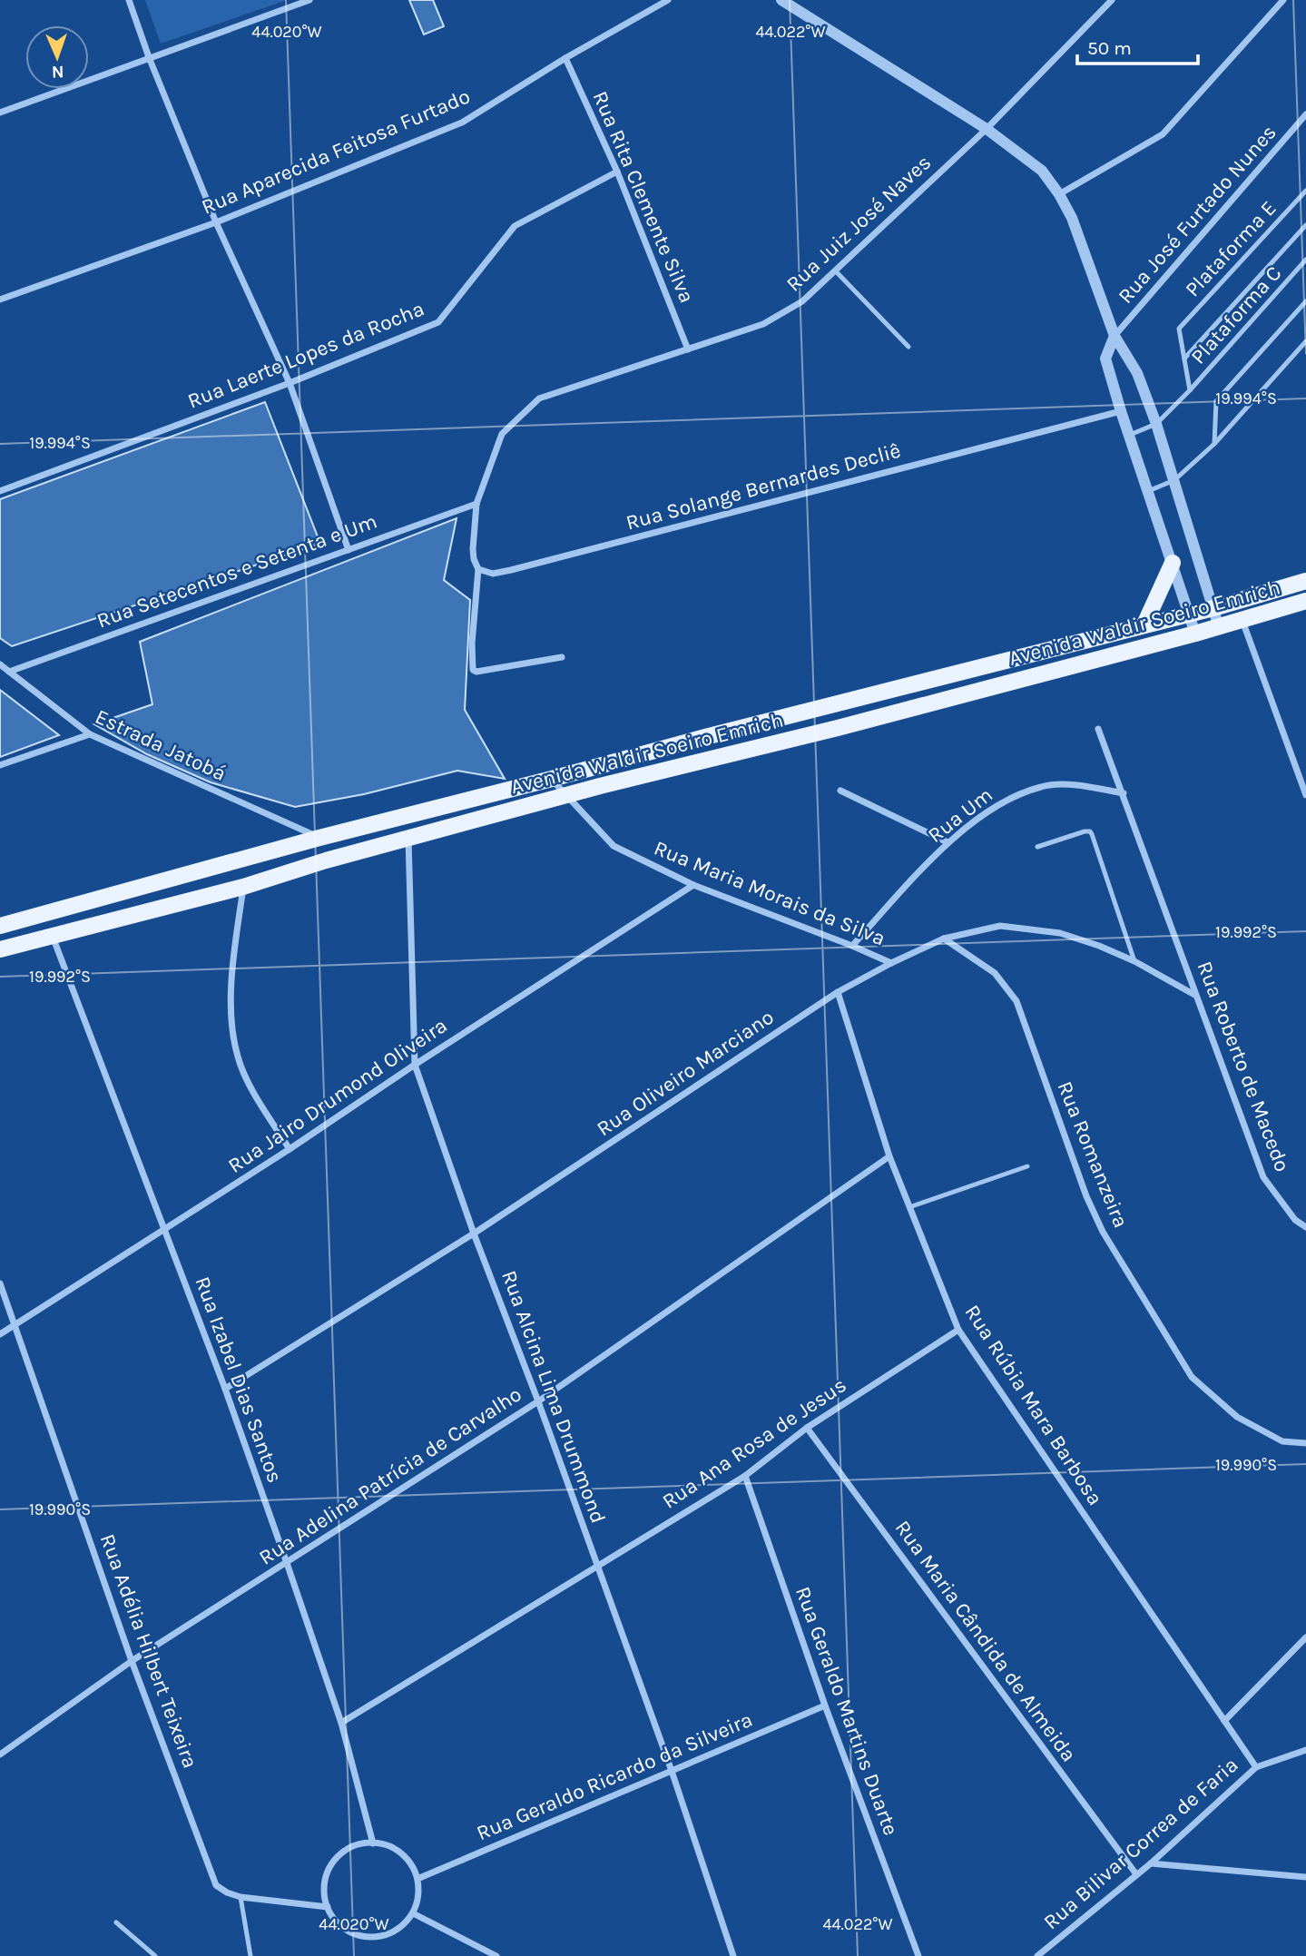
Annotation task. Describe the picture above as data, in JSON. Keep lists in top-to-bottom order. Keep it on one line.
{"streets":{"main road":["Avenida Waldir Soeiro Emrich"],"street":["Rua Aparecida Feitosa Furtado","Rua Rita Clemente Silva","Rua José Furtado Nunes","Rua Juiz José Naves","Rua Laerte Lopes da Rocha","Rua Solange Bernardes Decliê","Rua Setecentos e Setenta e Um","Estrada Jatobá","Rua Um","Rua Maria Morais da Silva","Rua Roberto de Macedo","Rua Oliveiro Marciano","Rua Jairo Drumond Oliveira","Rua Romanzeira","Rua Izabel Dias Santos","Rua Alcina Lima Drummond","Rua Rúbia Mara Barbosa","Rua Ana Rosa de Jesus","Rua Adelina Patrícia de Carvalho","Rua Maria Cândida de Almeida","Rua Adélia Hilbert Teixeira","Rua Geraldo Martins Duarte","Rua Geraldo Ricardo da Silveira","Rua Bilivar Correa de Faria"],"lane":["Plataforma E","Plataforma C"]},"crossings":[["Rua Aparecida Feitosa Furtado","Rua Rita Clemente Silva"],["Rua Rita Clemente Silva","Rua Juiz José Naves"],["Rua Rita Clemente Silva","Rua Laerte Lopes da Rocha"],["Rua Juiz José Naves","Rua Setecentos e Setenta e Um"],["Rua Setecentos e Setenta e Um","Estrada Jatobá"],["Avenida Waldir Soeiro Emrich","Estrada Jatobá"],["Avenida Waldir Soeiro Emrich","Rua Maria Morais da Silva"],["Avenida Waldir Soeiro Emrich","Rua Izabel Dias Santos"],["Avenida Waldir Soeiro Emrich","Rua Alcina Lima Drummond"],["Rua Um","Rua Maria Morais da Silva"],["Rua Um","Rua Roberto de Macedo"],["Rua Maria Morais da Silva","Rua Oliveiro Marciano"],["Rua Maria Morais da Silva","Rua Jairo Drumond Oliveira"],["Rua Roberto de Macedo","Rua Oliveiro Marciano"],["Rua Oliveiro Marciano","Rua Romanzeira"],["Rua Oliveiro Marciano","Rua Izabel Dias Santos"],["Rua Oliveiro Marciano","Rua Alcina Lima Drummond"],["Rua Oliveiro Marciano","Rua Rúbia Mara Barbosa"],["Rua Jairo Drumond Oliveira","Rua Izabel Dias Santos"],["Rua Jairo Drumond Oliveira","Rua Alcina Lima Drummond"],["Rua Jairo Drumond Oliveira","Rua Adélia Hilbert Teixeira"],["Rua Izabel Dias Santos","Rua Ana Rosa de Jesus"],["Rua Izabel Dias Santos","Rua Adelina Patrícia de Carvalho"],["Rua Izabel Dias Santos","Rua Adélia Hilbert Teixeira"],["Rua Izabel Dias Santos","Rua Geraldo Ricardo da Silveira"],["Rua Alcina Lima Drummond","Rua Ana Rosa de Jesus"],["Rua Alcina Lima Drummond","Rua Adelina Patrícia de Carvalho"],["Rua Alcina Lima Drummond","Rua Geraldo Ricardo da Silveira"],["Rua Rúbia Mara Barbosa","Rua Ana Rosa de Jesus"],["Rua Rúbia Mara Barbosa","Rua Adelina Patrícia de Carvalho"],["Rua Rúbia Mara Barbosa","Rua Bilivar Correa de Faria"],["Rua Ana Rosa de Jesus","Rua Maria Cândida de Almeida"],["Rua Ana Rosa de Jesus","Rua Geraldo Martins Duarte"],["Rua Adelina Patrícia de Carvalho","Rua Adélia Hilbert Teixeira"],["Rua Maria Cândida de Almeida","Rua Bilivar Correa de Faria"],["Rua Adélia Hilbert Teixeira","Rua Geraldo Ricardo da Silveira"],["Rua Geraldo Martins Duarte","Rua Geraldo Ricardo da Silveira"]],"scale_bar":"50 m","north":"bottom","coordinates":["44.020°W","44.022°W","19.994°S","19.992°S","19.990°S"]}
